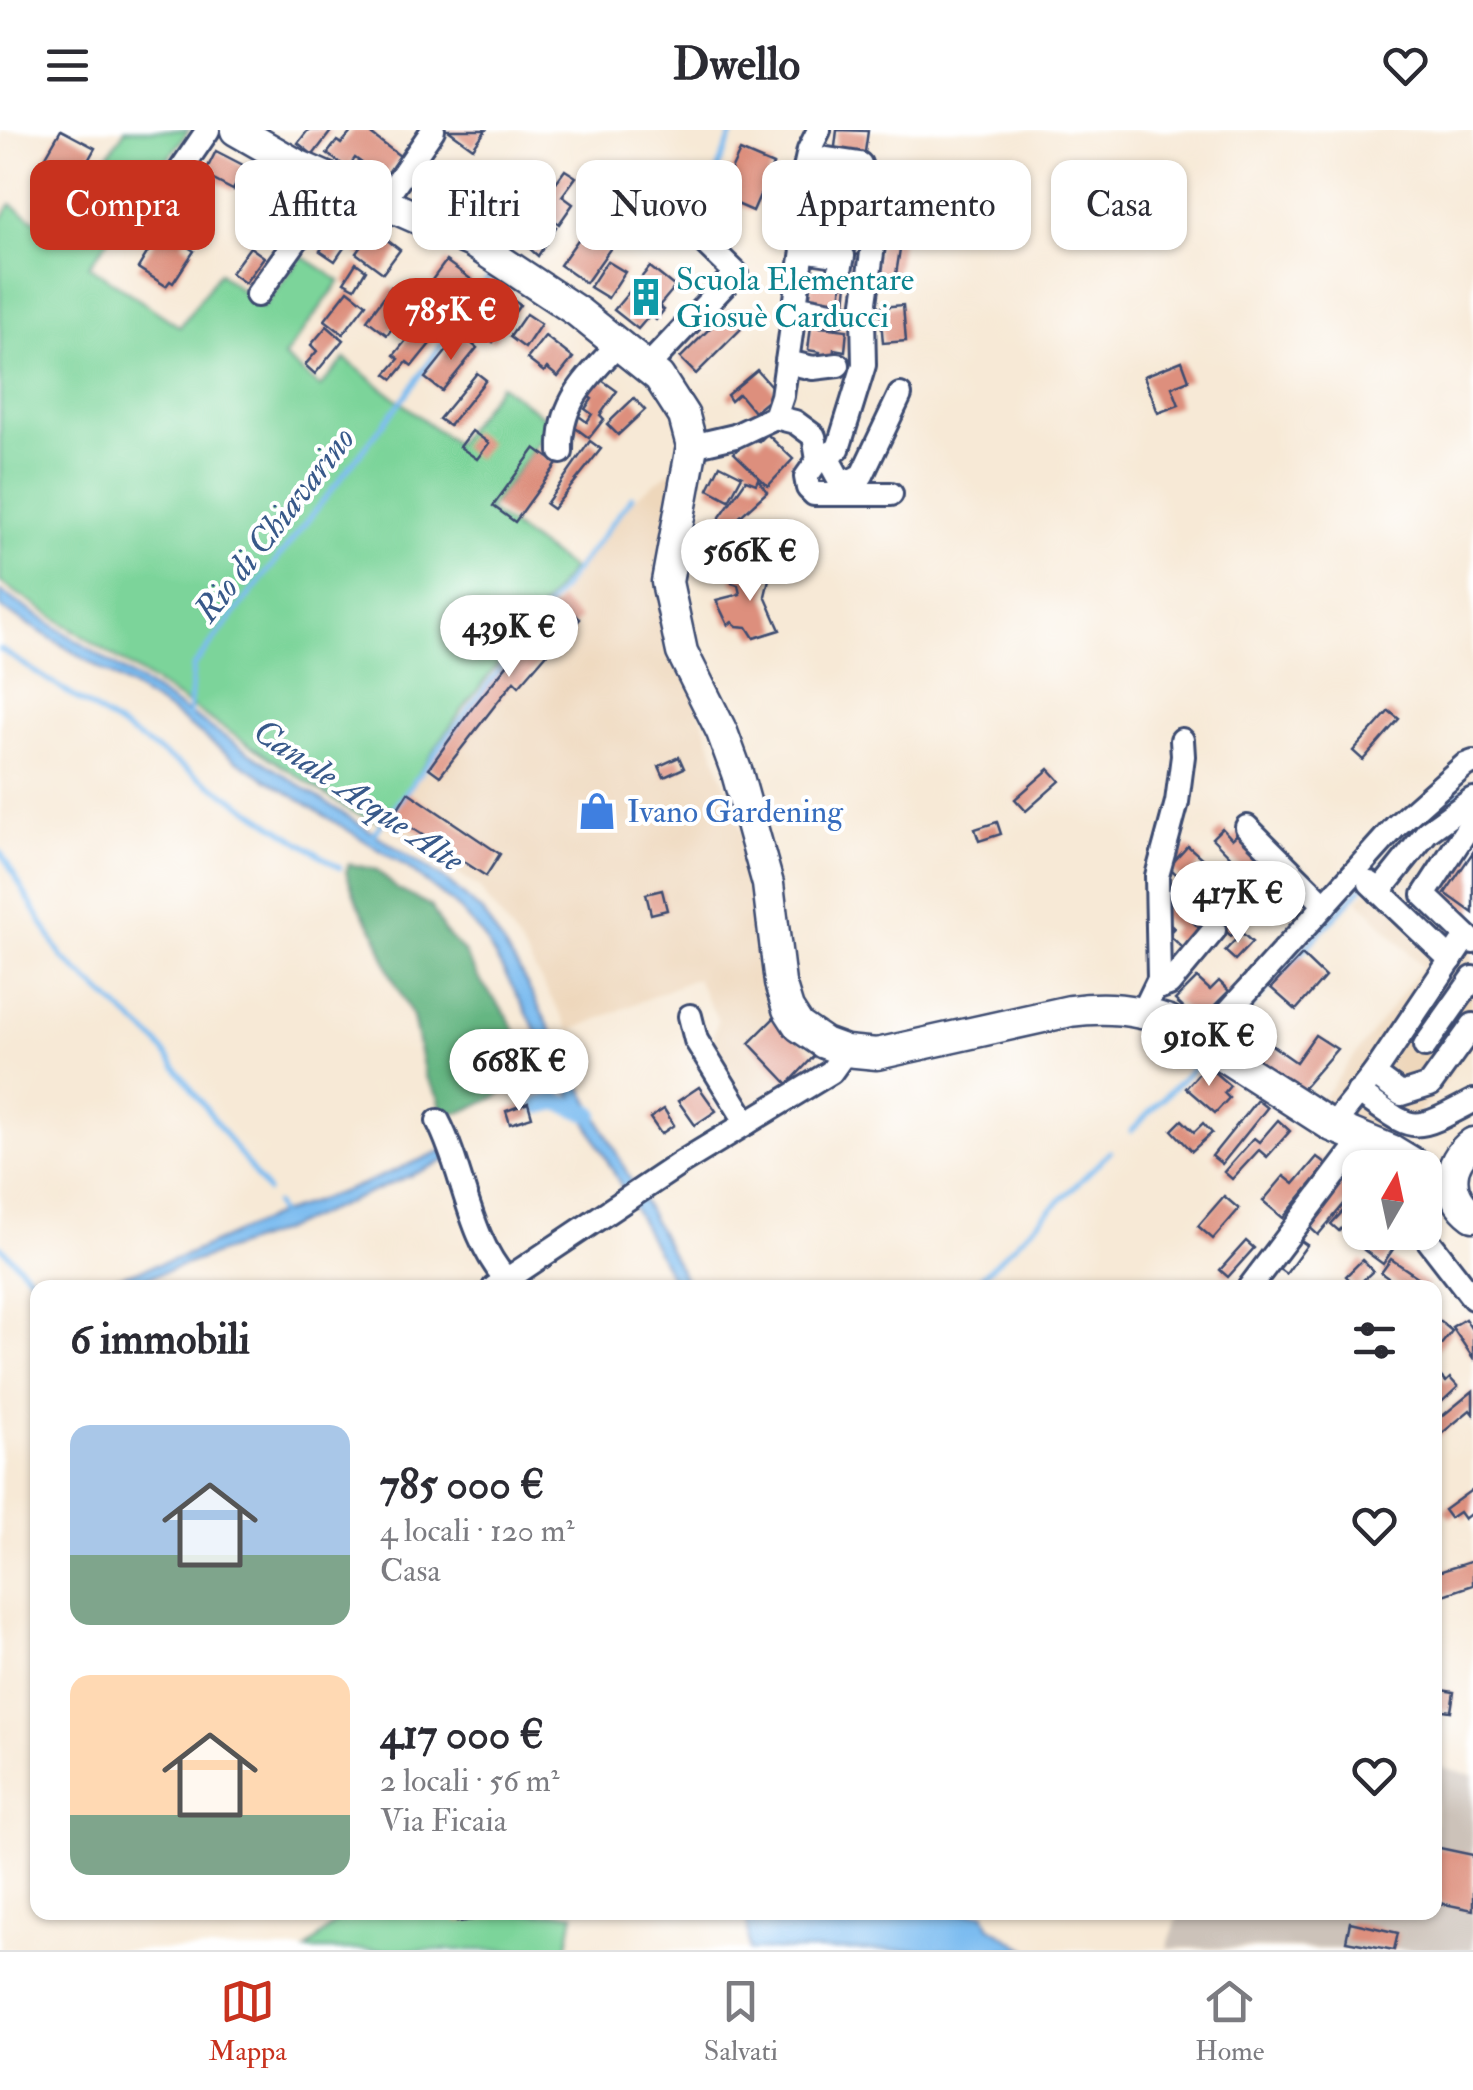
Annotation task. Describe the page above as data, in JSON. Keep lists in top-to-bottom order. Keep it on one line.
{"water":["Rio di Chiavarino","Canale Acque Alte"],"places":{"building":["Scuola Elementare Giosuè Carducci"],"shop":["Ivano Gardening"]},"north":"top","page":{"header":"Dwello","chip":["Compra","Affitta","Filtri","Nuovo","Appartamento","Casa"],"price":["785K €","566K €","439K €","417K €","910K €","668K €"],"heading":"6 immobili","list":[{"name":"785 000 €","note":"4 locali · 120 m² · Casa"},{"name":"417 000 €","note":"2 locali · 56 m² · Via Ficaia"}],"tabs":["Mappa","Salvati","Home"]}}
